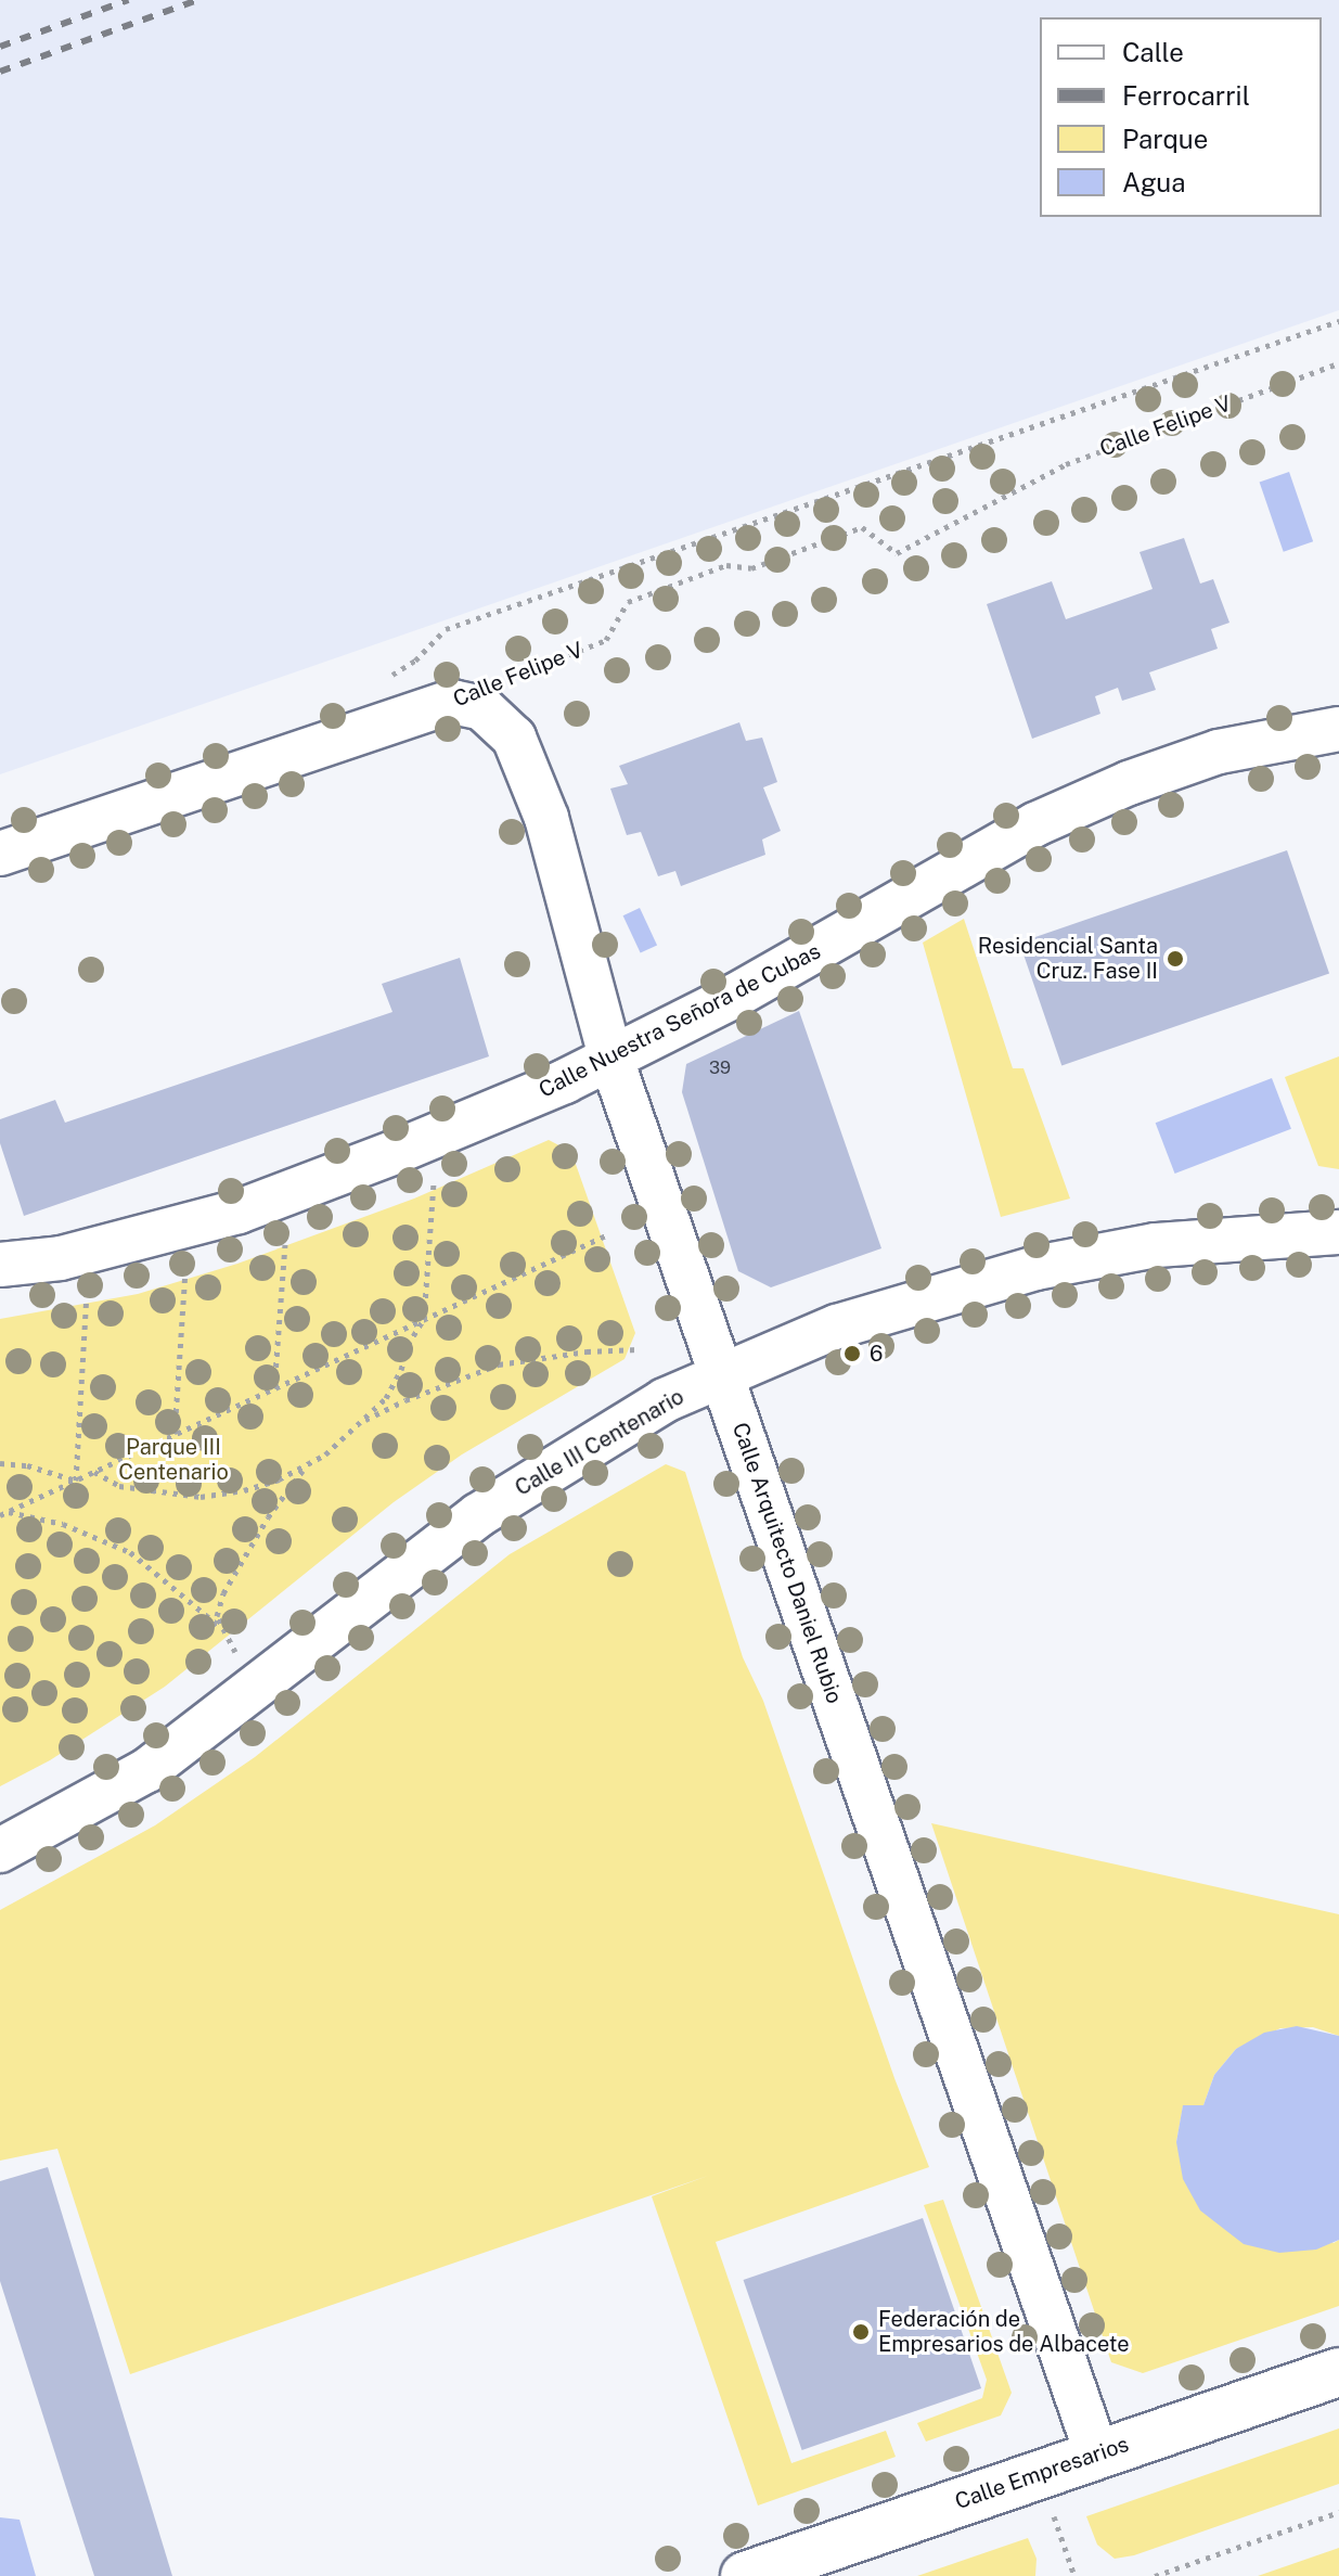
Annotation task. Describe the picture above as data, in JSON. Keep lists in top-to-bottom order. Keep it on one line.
{"streets":{"main road":["Calle Empresarios"],"street":["Calle Felipe V","Calle Nuestra Señora de Cubas","Calle III Centenario","Calle Arquitecto Daniel Rubio"]},"crossings":[["Calle Felipe V","Calle Arquitecto Daniel Rubio"],["Calle Nuestra Señora de Cubas","Calle Arquitecto Daniel Rubio"],["Calle III Centenario","Calle Arquitecto Daniel Rubio"],["Calle Arquitecto Daniel Rubio","Calle Empresarios"]],"parks":["Parque III Centenario"],"places":["Residencial Santa Cruz. Fase II","6","Federación de Empresarios de Albacete"],"house_numbers":["39"],"legend":["Calle","Ferrocarril","Parque","Agua"]}
